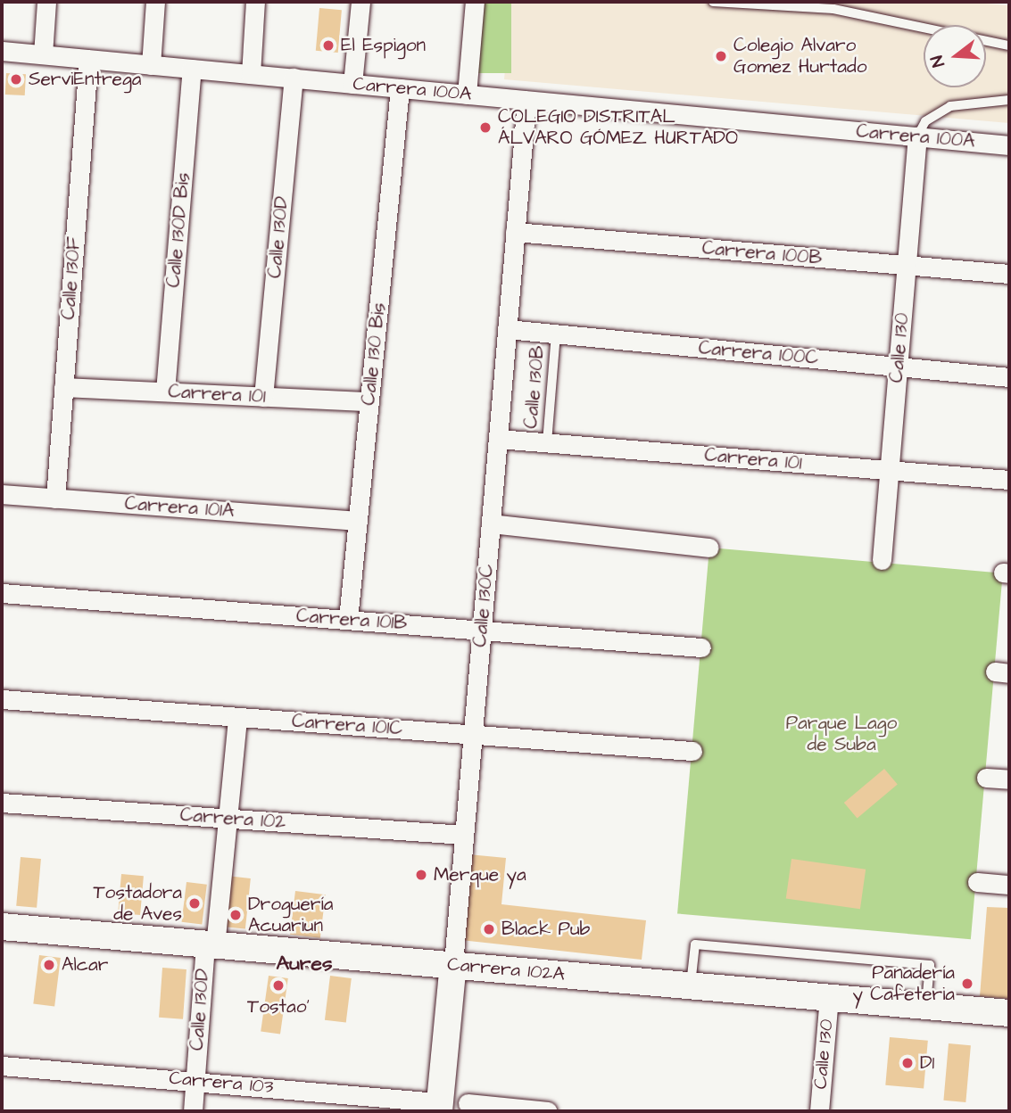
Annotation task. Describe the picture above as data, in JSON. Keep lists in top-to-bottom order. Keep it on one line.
{"streets":{"street":["Carrera 100A","Calle 130D Bis","Calle 130D","Carrera 100B","Calle 130F","Calle 130","Carrera 100C","Calle 130 Bis","Carrera 101","Carrera 101A","Calle 130C","Carrera 101B","Carrera 101C","Carrera 102","Carrera 102A","Carrera 103"],"lane":["Calle 130B"]},"crossings":[["Carrera 100A","Calle 130D Bis"],["Carrera 100A","Calle 130D"],["Carrera 100A","Calle 130F"],["Carrera 100A","Calle 130"],["Carrera 100A","Calle 130 Bis"],["Carrera 100A","Calle 130C"],["Calle 130D Bis","Carrera 101"],["Calle 130D","Carrera 101"],["Calle 130D","Carrera 101C"],["Calle 130D","Carrera 102"],["Calle 130D","Carrera 102A"],["Calle 130D","Carrera 103"],["Carrera 100B","Calle 130"],["Carrera 100B","Calle 130C"],["Calle 130F","Carrera 101"],["Calle 130F","Carrera 101A"],["Calle 130","Carrera 100C"],["Calle 130","Carrera 101"],["Calle 130","Carrera 102A"],["Carrera 100C","Calle 130B"],["Carrera 100C","Calle 130C"],["Calle 130 Bis","Carrera 101"],["Calle 130 Bis","Carrera 101A"],["Calle 130 Bis","Carrera 101B"],["Calle 130B","Carrera 101"],["Carrera 101","Calle 130C"],["Calle 130C","Carrera 101B"],["Calle 130C","Carrera 101C"],["Calle 130C","Carrera 102"],["Calle 130C","Carrera 102A"],["Calle 130C","Carrera 103"]],"districts":["Aures"],"parks":["Parque Lago de Suba"],"places":["El Espigon","Colegio Alvaro Gomez Hurtado","ServiEntrega","COLEGIO DISTRITAL ÁLVARO GÓMEZ HURTADO","Merque ya","Tostadora de Aves","Droguería Acuariun","Black Pub","Alcar","Panadería y Cafeteria","Tostao’","D1"],"north":"left"}
